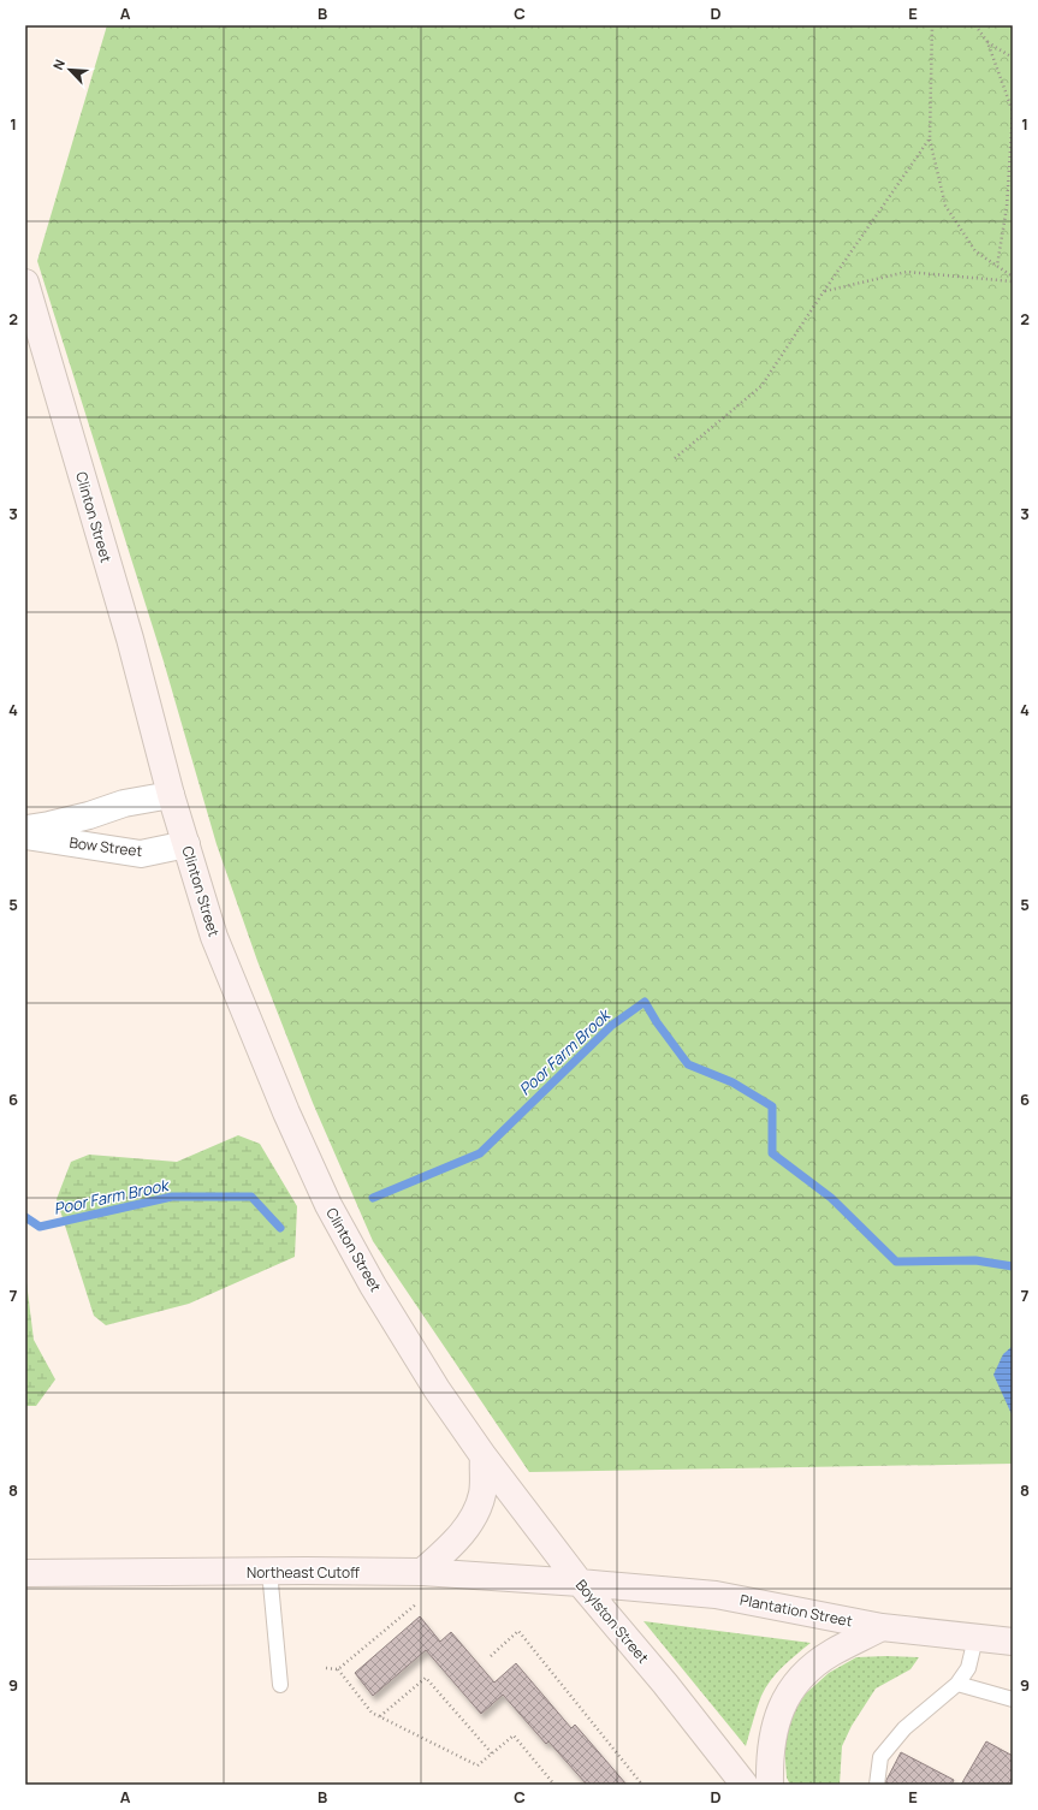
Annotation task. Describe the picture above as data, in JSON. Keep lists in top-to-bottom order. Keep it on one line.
{"streets":{"main road":["Clinton Street","Northeast Cutoff","Plantation Street","Boylston Street"],"street":["Bow Street"]},"crossings":[["Clinton Street","Bow Street"],["Clinton Street","Boylston Street"],["Northeast Cutoff","Plantation Street"],["Northeast Cutoff","Boylston Street"],["Plantation Street","Boylston Street"]],"water":["Poor Farm Brook"],"north":"top left","grid":{"columns":["A","B","C","D","E"],"rows":["1","2","3","4","5","6","7","8","9"]}}
